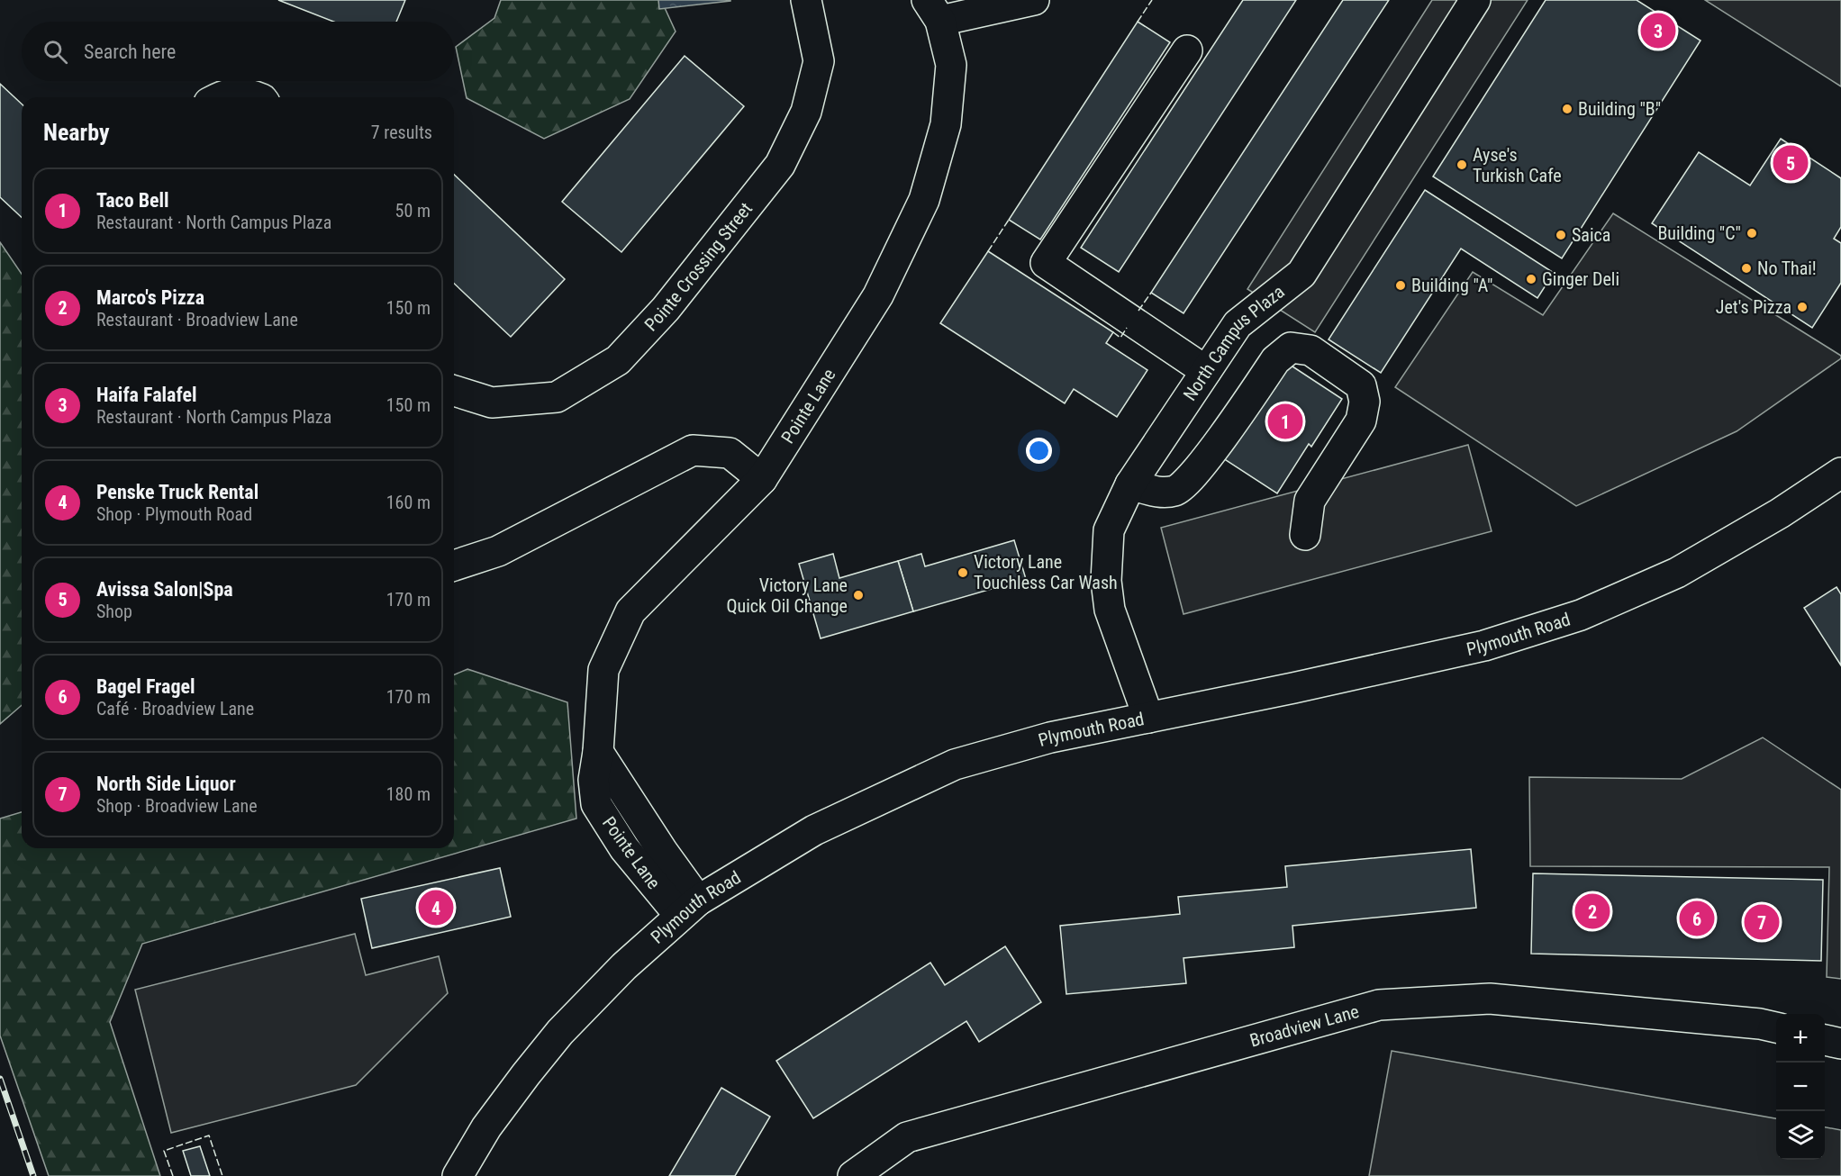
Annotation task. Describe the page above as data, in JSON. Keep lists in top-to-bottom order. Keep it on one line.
{"streets":{"street":["Pointe Crossing Street","North Campus Plaza","Pointe Lane","Plymouth Road","Broadview Lane"]},"crossings":[["North Campus Plaza","Plymouth Road"],["Pointe Lane","Plymouth Road"]],"places":["Building \"B\"","Ayse's Turkish Cafe","Building \"C\"","Saica","No Thai!","Ginger Deli","Building \"A\"","Jet's Pizza","Victory Lane Touchless Car Wash","Victory Lane Quick Oil Change"],"page":{"pins":["3","5","1","4","2","6","7"],"search":"Search here","heading":["Nearby","7 results"],"list":[{"mark":"1","name":"Taco Bell","note":"Restaurant · North Campus Plaza","value":"50 m"},{"mark":"2","name":"Marco's Pizza","note":"Restaurant · Broadview Lane","value":"150 m"},{"mark":"3","name":"Haifa Falafel","note":"Restaurant · North Campus Plaza","value":"150 m"},{"mark":"4","name":"Penske Truck Rental","note":"Shop · Plymouth Road","value":"160 m"},{"mark":"5","name":"Avissa Salon|Spa","note":"Shop","value":"170 m"},{"mark":"6","name":"Bagel Fragel","note":"Café · Broadview Lane","value":"170 m"},{"mark":"7","name":"North Side Liquor","note":"Shop · Broadview Lane","value":"180 m"}],"map_buttons":["+","−"]}}
